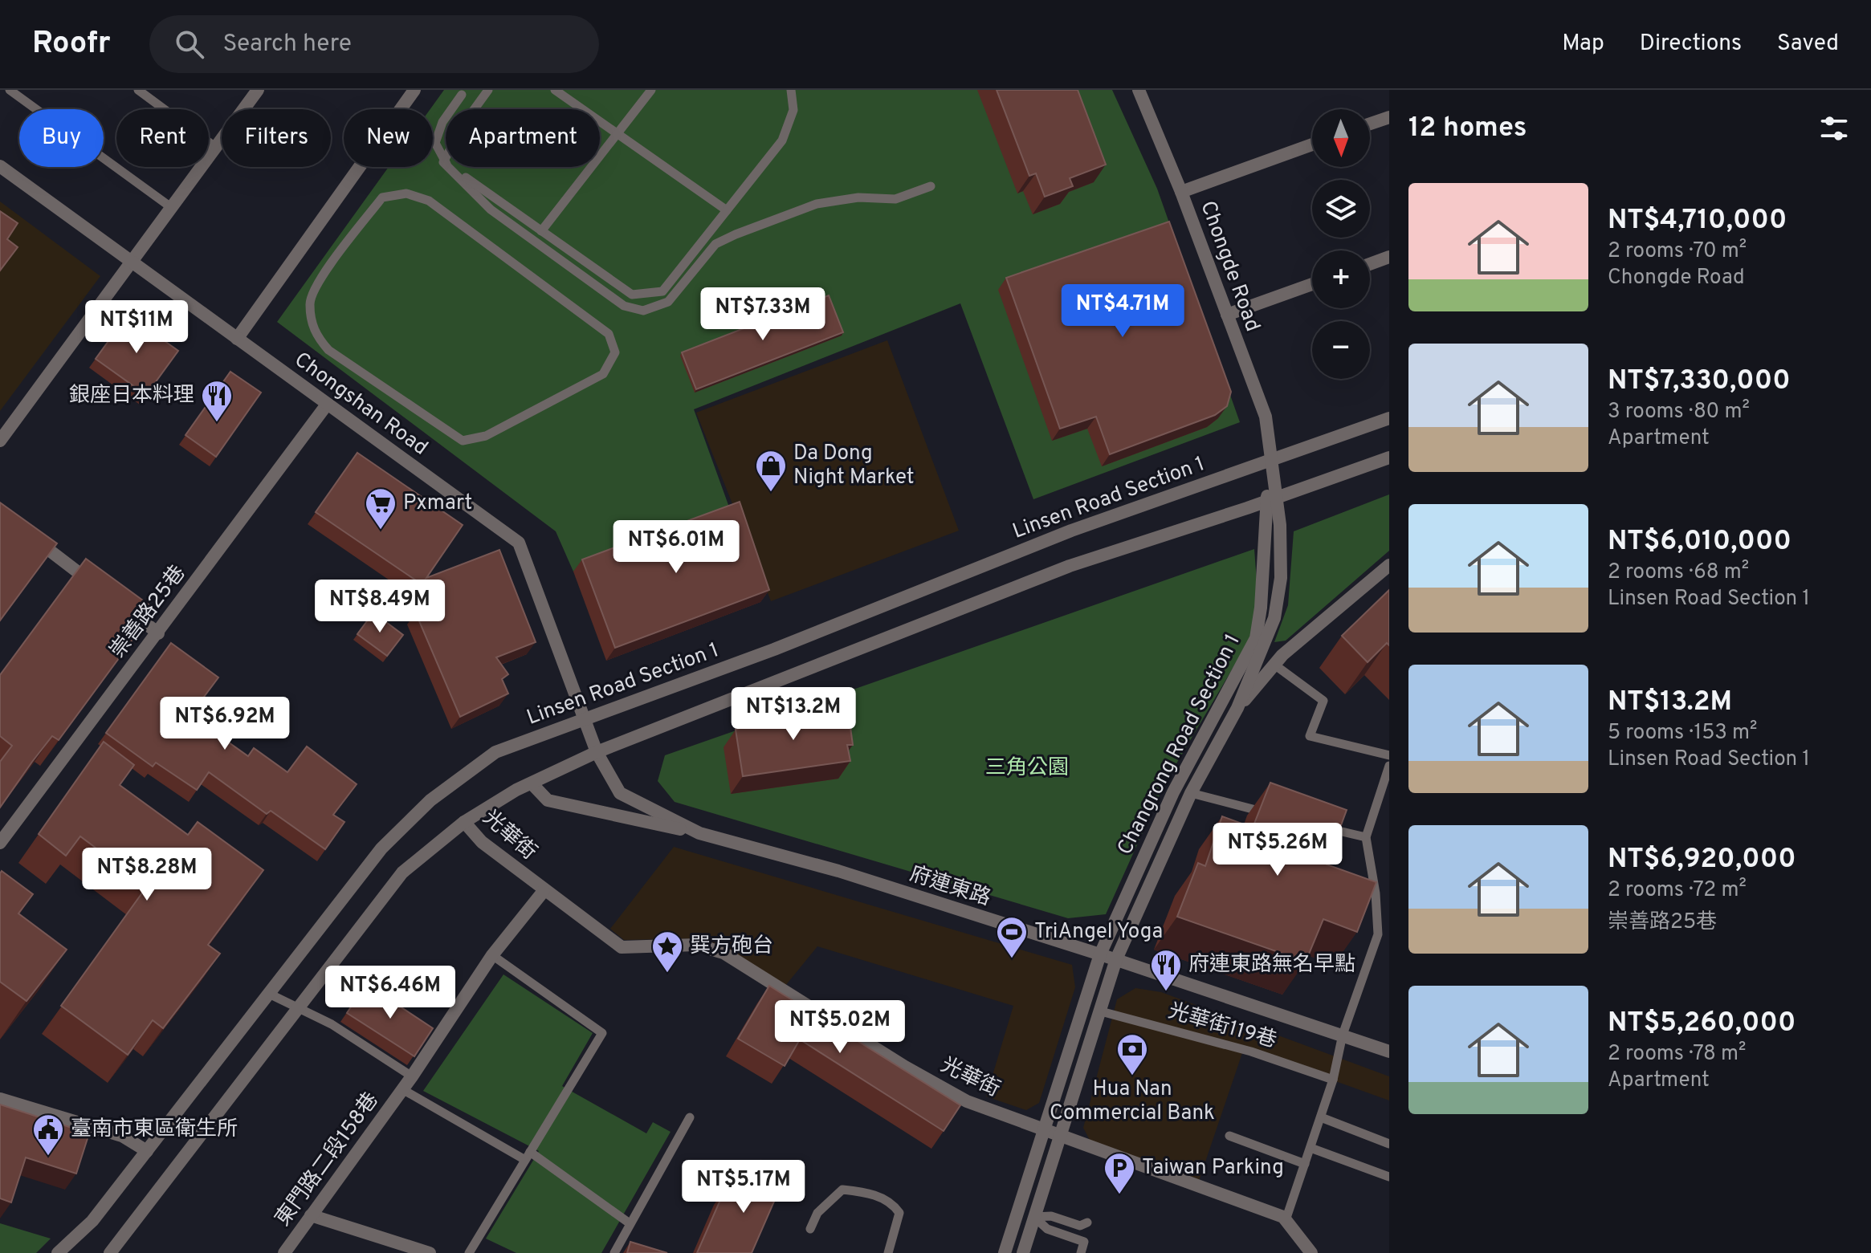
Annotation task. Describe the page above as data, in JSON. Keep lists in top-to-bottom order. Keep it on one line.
{"streets":{"street":["Chongde Road","Chongshan Road","Linsen Road Section 1","崇善路25巷","Changrong Road Section 1","光華街","府連東路","東門路二段158巷"],"lane":["光華街119巷"]},"crossings":[["Chongde Road","Linsen Road Section 1"],["Chongde Road","Changrong Road Section 1"],["Chongshan Road","Linsen Road Section 1"],["Chongshan Road","崇善路25巷"],["Chongshan Road","府連東路"],["Linsen Road Section 1","Changrong Road Section 1"],["Changrong Road Section 1","光華街"],["Changrong Road Section 1","府連東路"],["Changrong Road Section 1","光華街119巷"],["光華街","東門路二段158巷"]],"parks":["三角公園"],"places":{"restaurant":["銀座日本料理","府連東路無名早點"],"shop":["Da Dong Night Market"],"supermarket":["Pxmart"],"sports":["TriAngel Yoga"],"place":["巽方砲台"],"bank":["Hua Nan Commercial Bank"],"public building":["臺南市東區衛生所"],"parking":["Taiwan Parking"]},"north":"bottom","page":{"header":"Roofr","search":"Search here","nav":["Map","Directions","Saved"],"heading":"12 homes","map_buttons":["+","−"],"chip":["Buy","Rent","Filters","New","Apartment"],"list":[{"name":"NT$4,710,000","note":"2 rooms · 70 m² · Chongde Road"},{"name":"NT$7,330,000","note":"3 rooms · 80 m² · Apartment"},{"name":"NT$6,010,000","note":"2 rooms · 68 m² · Linsen Road Section 1"},{"name":"NT$13.2M","note":"5 rooms · 153 m² · Linsen Road Section 1"},{"name":"NT$6,920,000","note":"2 rooms · 72 m² · 崇善路25巷"},{"name":"NT$5,260,000","note":"2 rooms · 78 m² · Apartment"}],"price":["NT$4.71M","NT$7.33M","NT$11M","NT$6.01M","NT$8.49M","NT$13.2M","NT$6.92M","NT$5.26M","NT$8.28M","NT$6.46M","NT$5.02M","NT$5.17M"]}}
